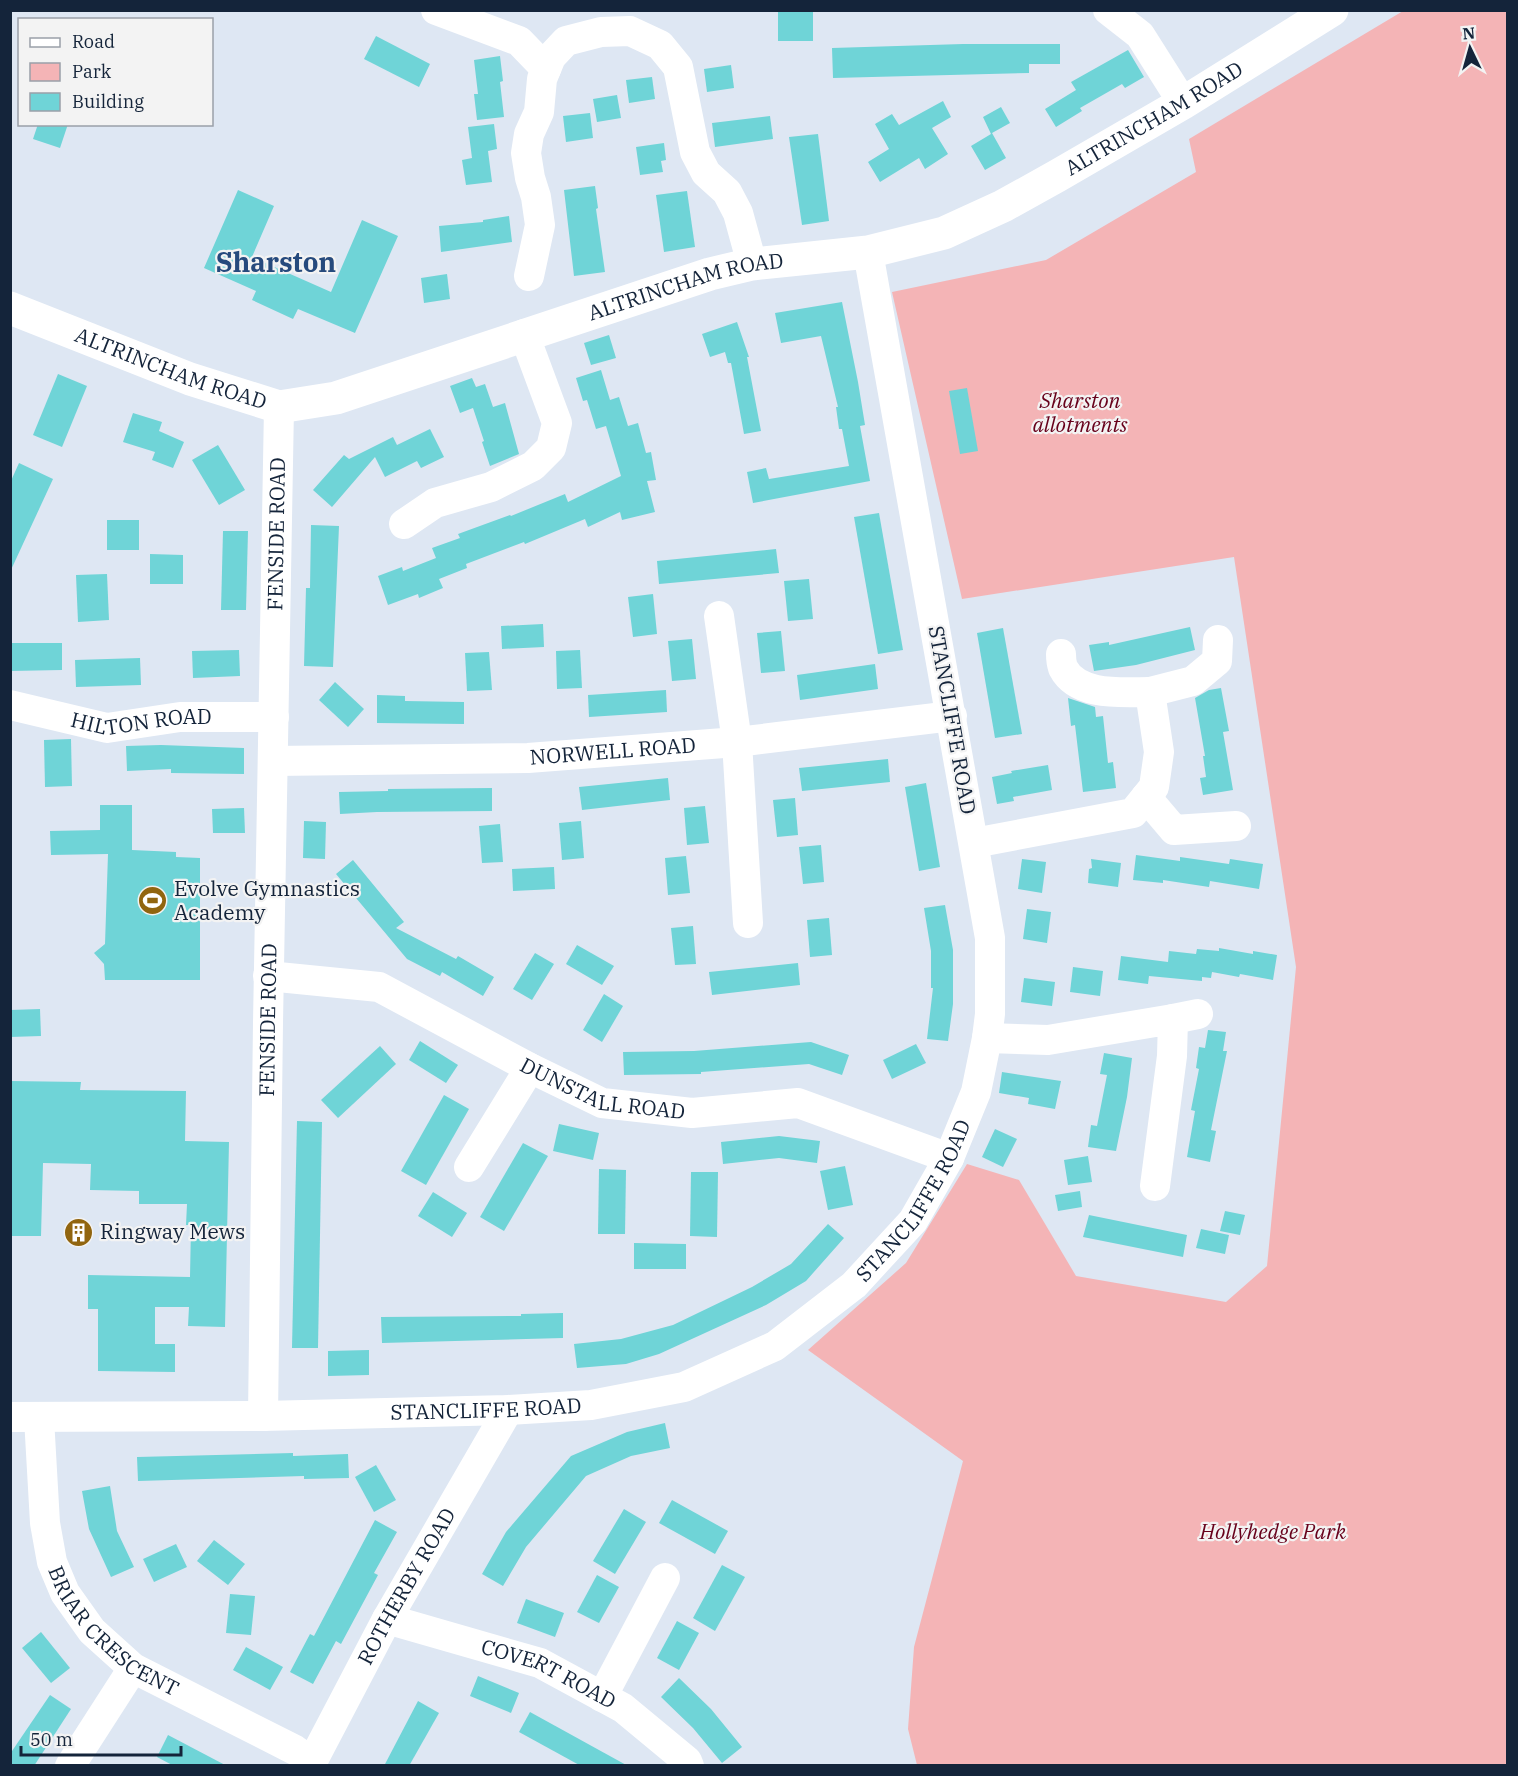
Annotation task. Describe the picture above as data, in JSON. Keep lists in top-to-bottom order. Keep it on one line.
{"streets":{"main road":["ALTRINCHAM ROAD"],"street":["FENSIDE ROAD","HILTON ROAD","STANCLIFFE ROAD","NORWELL ROAD","DUNSTALL ROAD","ROTHERBY ROAD","BRIAR CRESCENT","COVERT ROAD"]},"crossings":[["ALTRINCHAM ROAD","FENSIDE ROAD"],["ALTRINCHAM ROAD","STANCLIFFE ROAD"],["FENSIDE ROAD","HILTON ROAD"],["FENSIDE ROAD","STANCLIFFE ROAD"],["FENSIDE ROAD","NORWELL ROAD"],["FENSIDE ROAD","DUNSTALL ROAD"],["STANCLIFFE ROAD","NORWELL ROAD"],["STANCLIFFE ROAD","DUNSTALL ROAD"],["STANCLIFFE ROAD","ROTHERBY ROAD"],["STANCLIFFE ROAD","BRIAR CRESCENT"],["ROTHERBY ROAD","BRIAR CRESCENT"],["ROTHERBY ROAD","COVERT ROAD"]],"districts":["Sharston"],"parks":["Sharston allotments","Hollyhedge Park"],"places":{"sports":["Evolve Gymnastics Academy"],"building":["Ringway Mews"]},"legend":["Road","Park","Building"],"scale_bar":"50 m","north":"top"}
